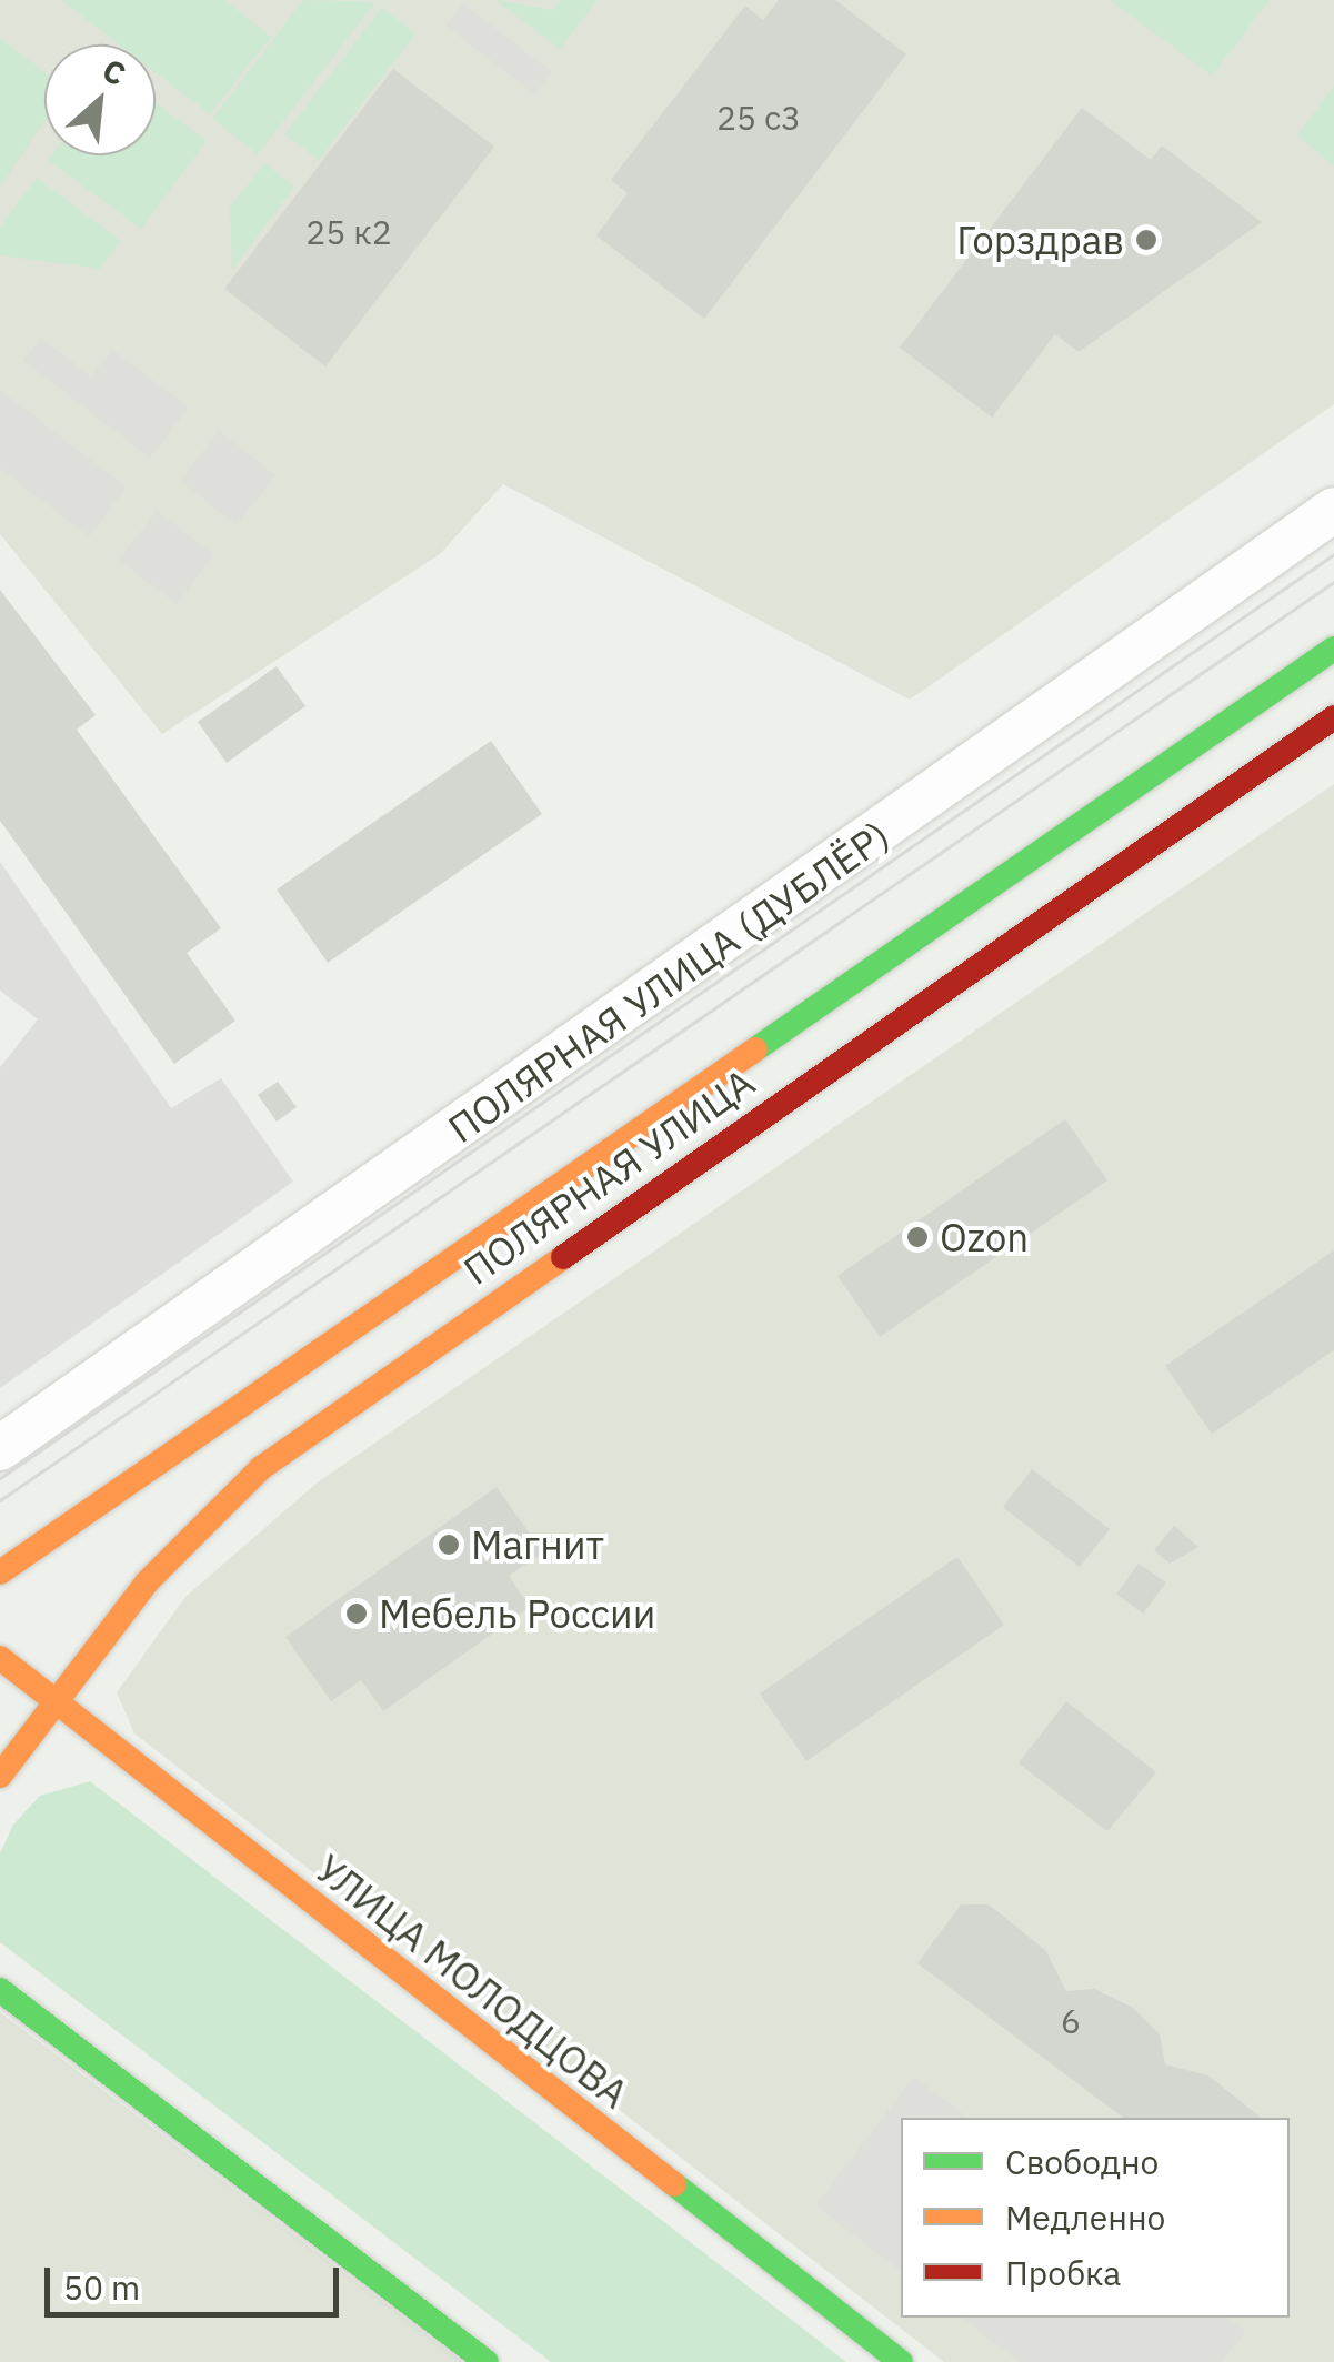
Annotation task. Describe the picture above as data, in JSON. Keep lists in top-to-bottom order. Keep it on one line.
{"streets":{"main road":["ПОЛЯРНАЯ УЛИЦА","УЛИЦА МОЛОДЦОВА"],"street":["ПОЛЯРНАЯ УЛИЦА (ДУБЛЁР)"]},"crossings":[["ПОЛЯРНАЯ УЛИЦА","УЛИЦА МОЛОДЦОВА"]],"places":["Горздрав","Ozon","Магнит","Мебель России"],"house_numbers":["25 с3","25 к2","6"],"legend":["Свободно","Медленно","Пробка"],"scale_bar":"50 m","north":"top right"}
